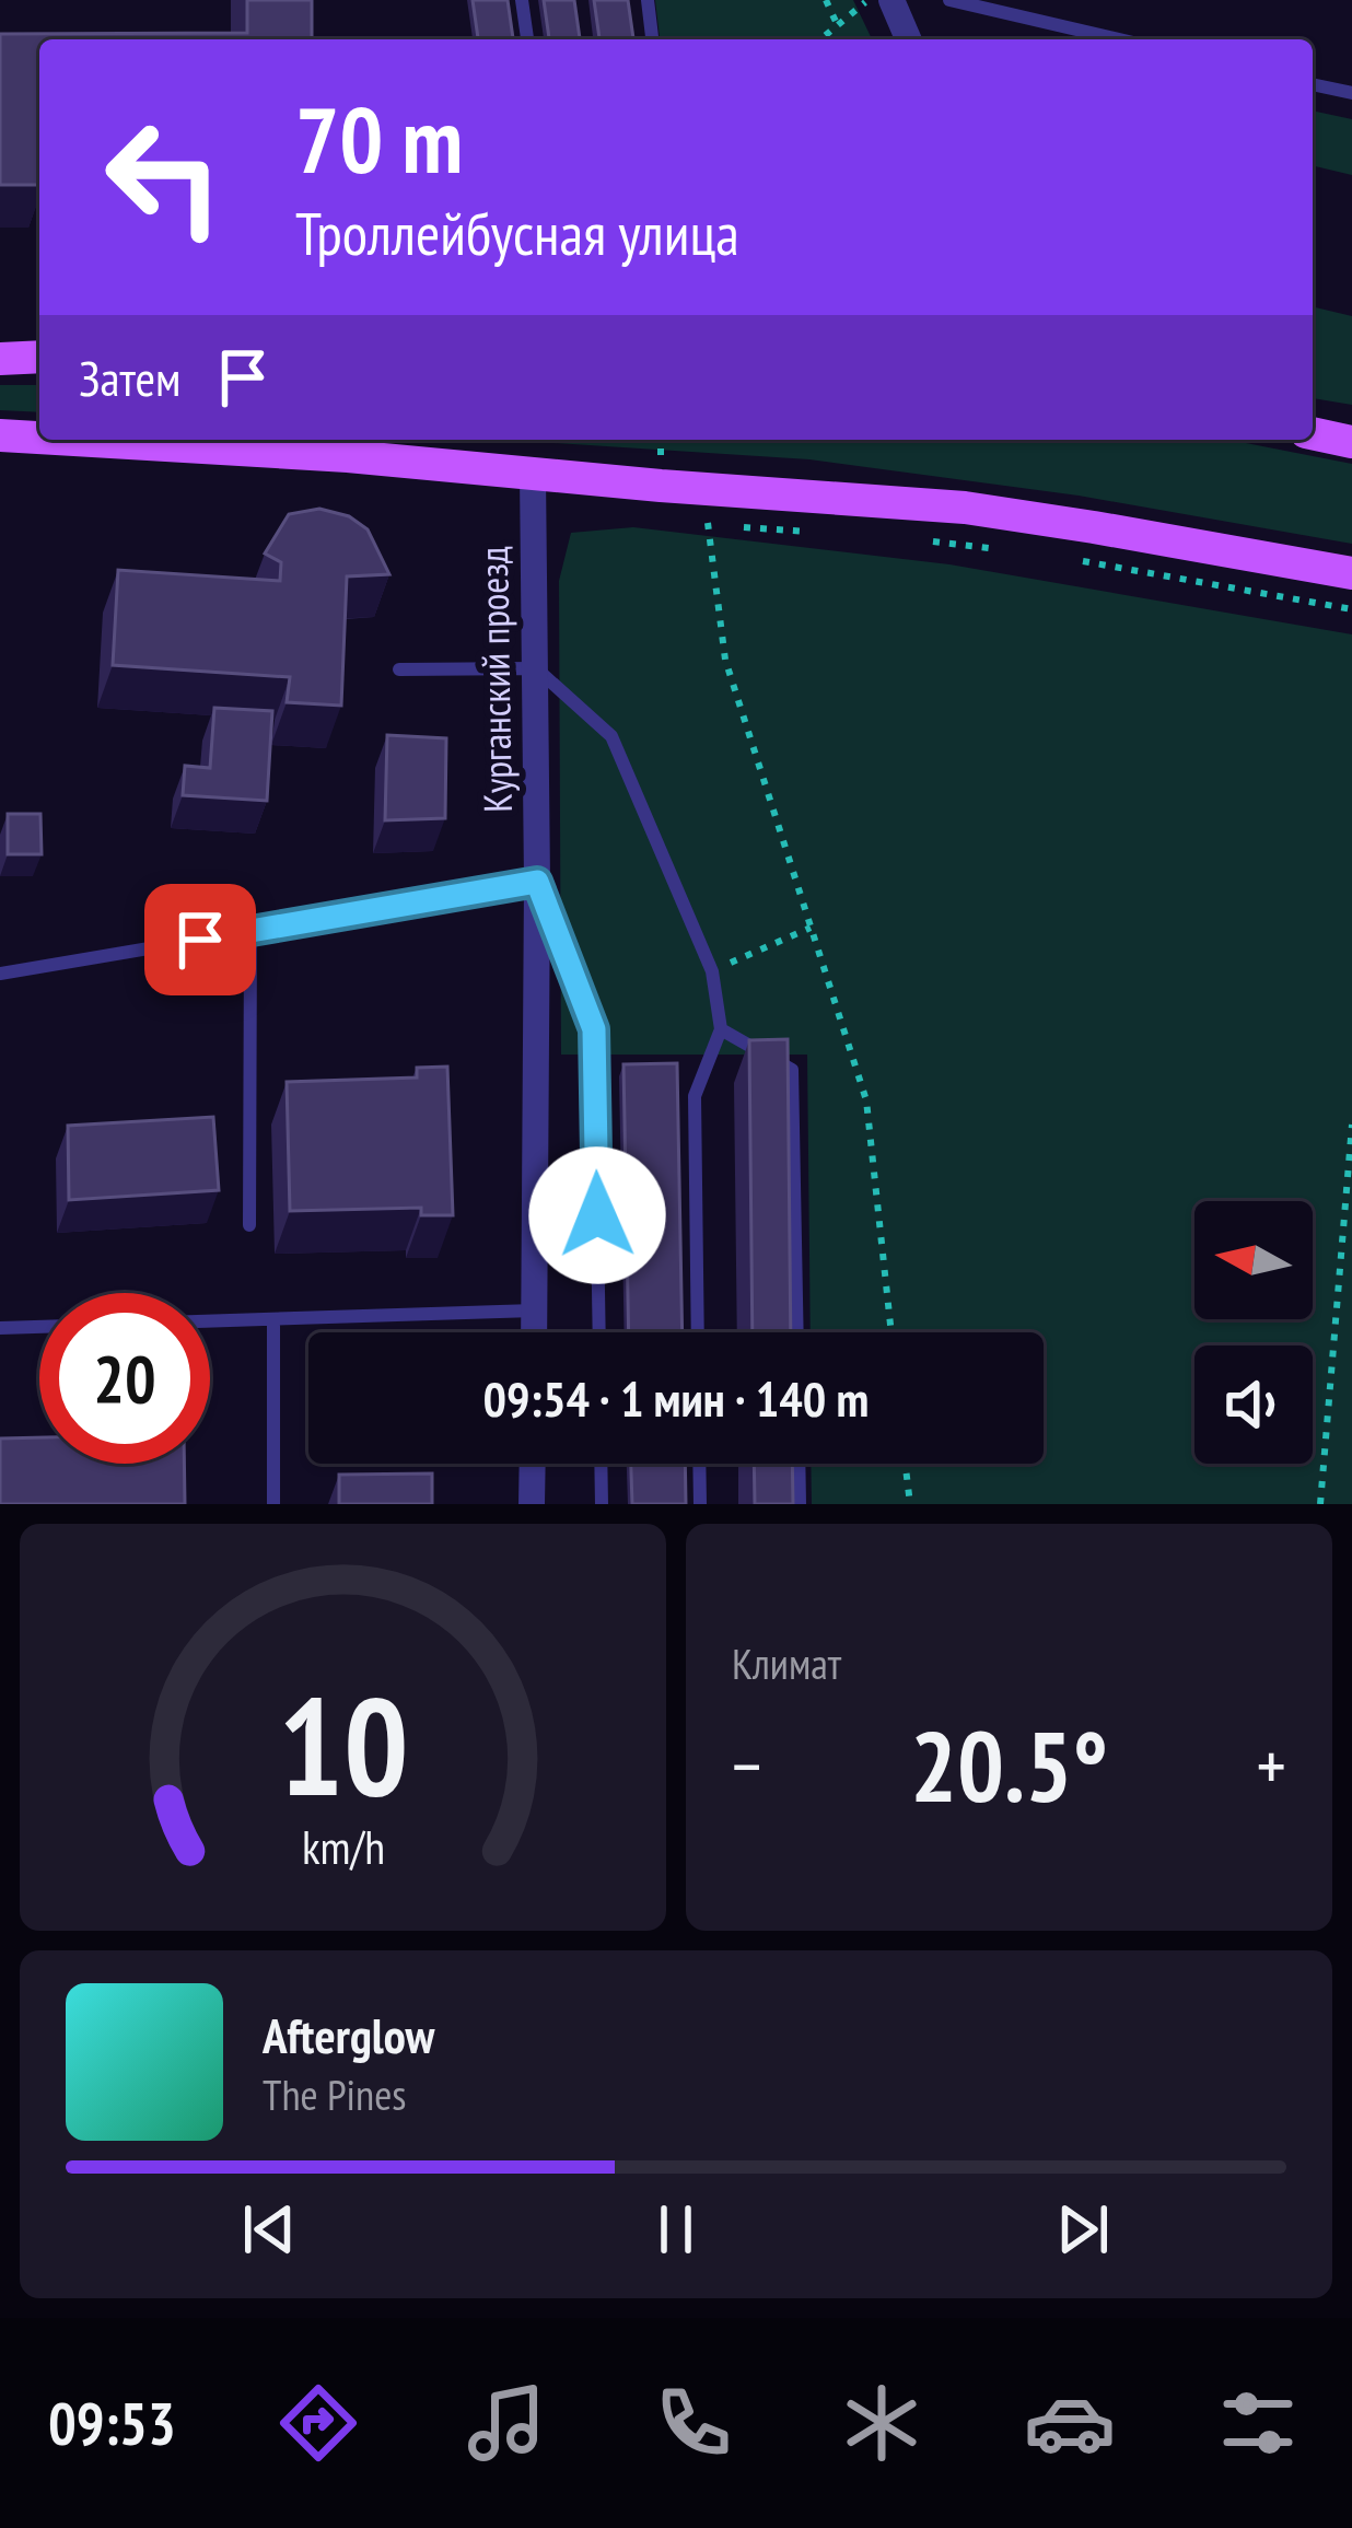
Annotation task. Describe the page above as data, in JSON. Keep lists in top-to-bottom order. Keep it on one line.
{"streets":{"street":["Курганский проезд"]},"north":"left","page":{"turn":["70 m","Троллейбусная улица"],"then":"Затем","limit":"20","trip":"09:54 · 1 мин · 140 m","tile":"Климат","heat":["−","20.5°","+"],"song":["Afterglow","The Pines"],"tabs":"09:53","gauge":["10","km/h"]}}
